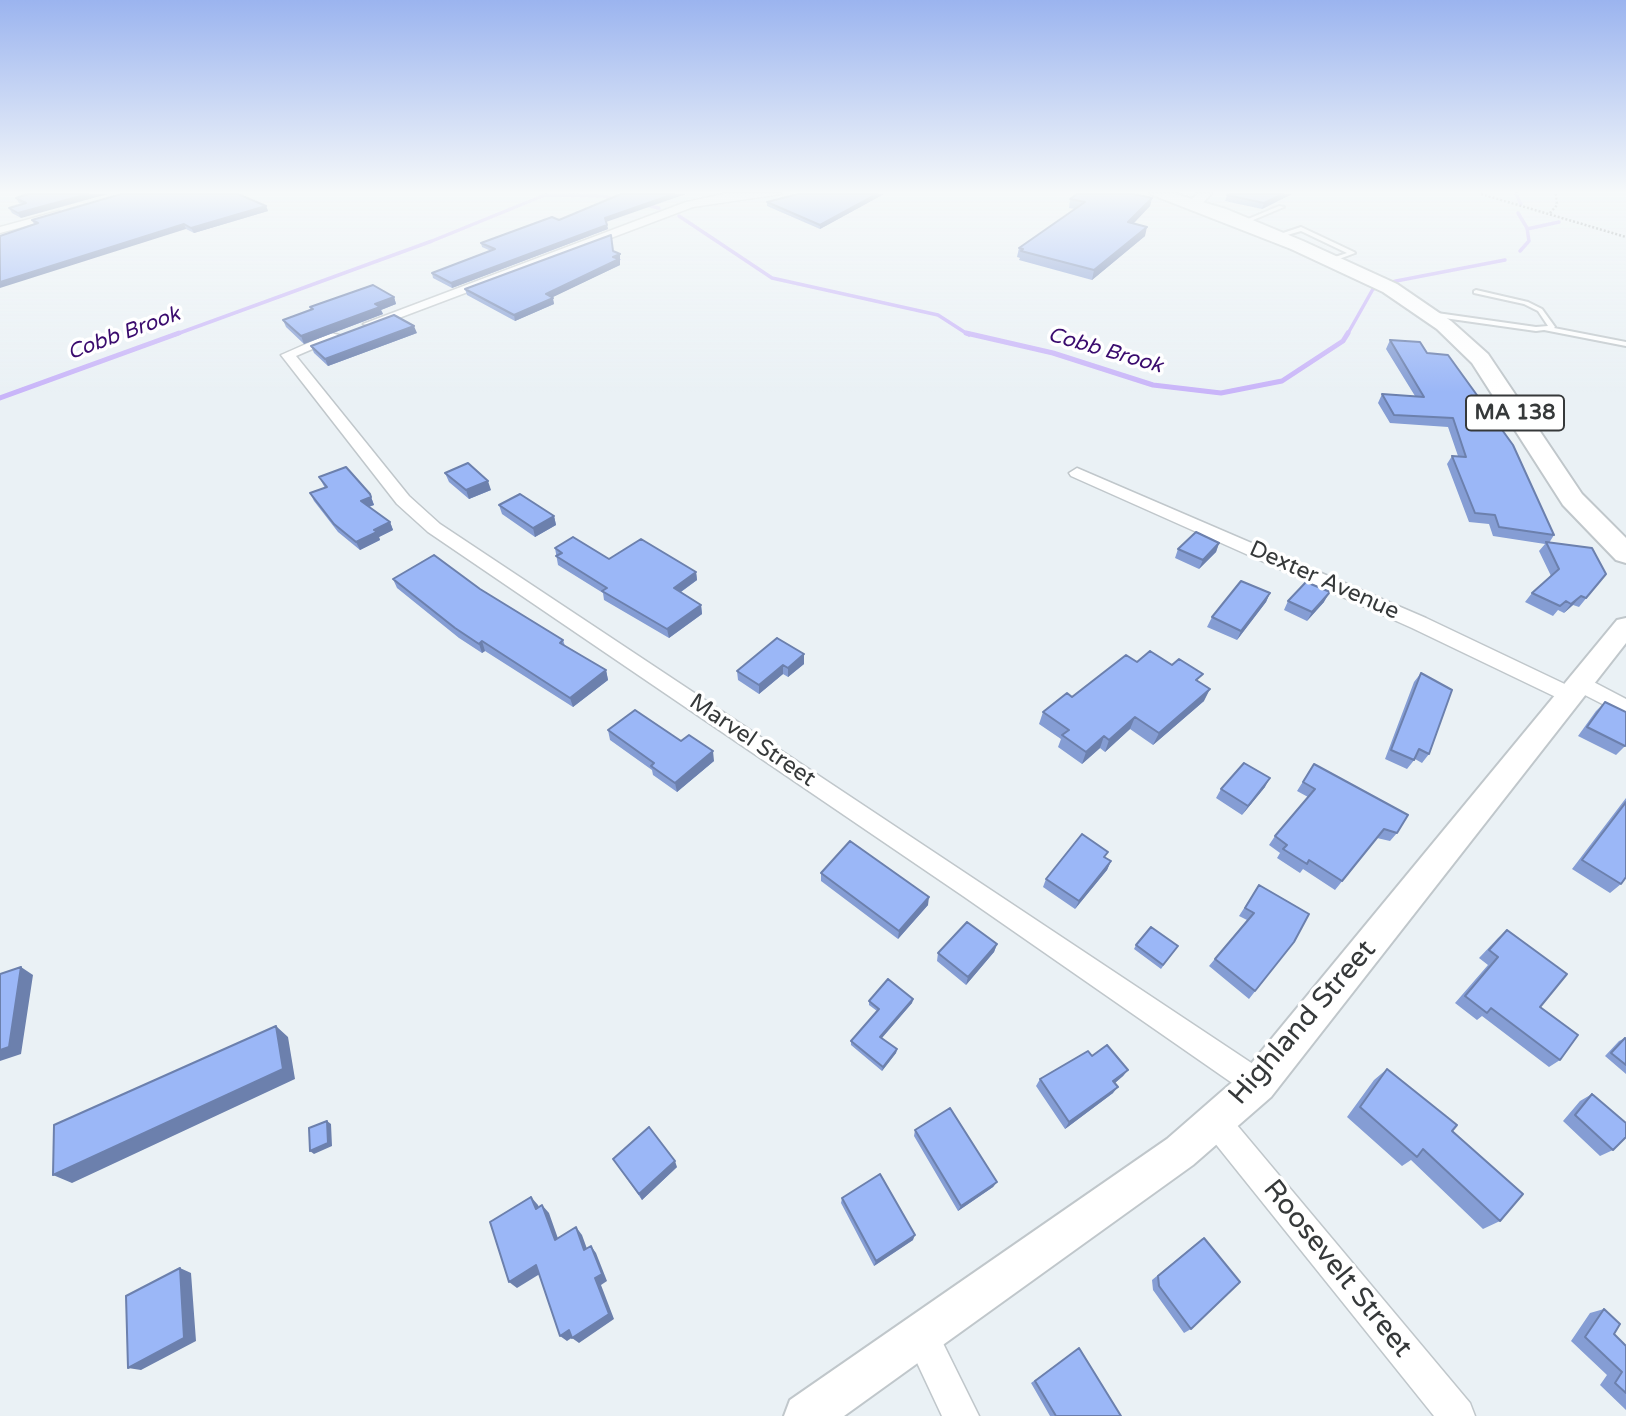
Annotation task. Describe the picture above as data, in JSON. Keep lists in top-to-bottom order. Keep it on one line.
{"streets":{"main road":["MA 138"],"street":["Dexter Avenue","Marvel Street","Highland Street","Roosevelt Street"]},"crossings":[["Dexter Avenue","Highland Street"],["Marvel Street","Highland Street"],["Highland Street","Roosevelt Street"]],"water":["Cobb Brook"]}
